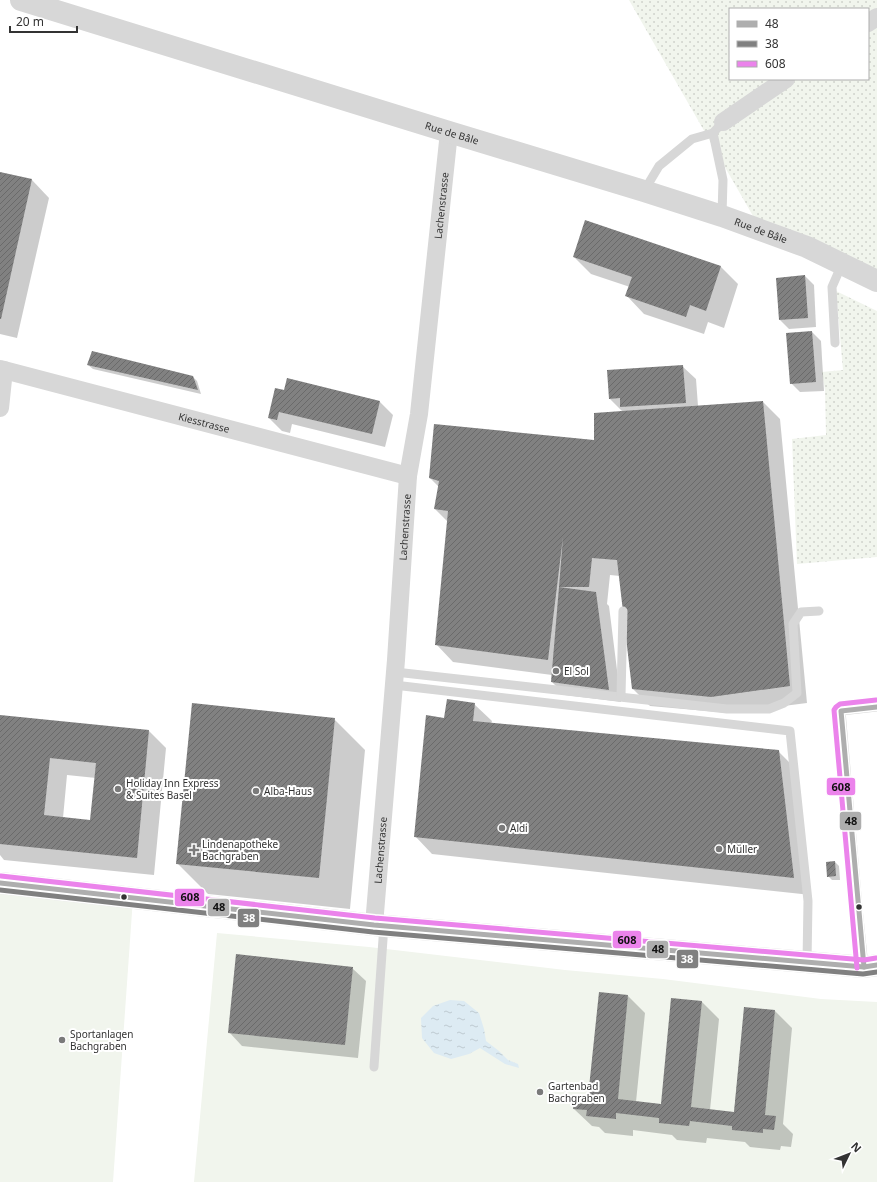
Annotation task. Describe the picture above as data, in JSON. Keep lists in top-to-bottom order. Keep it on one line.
{"streets":{"street":["Rue de Bâle","Lachenstrasse","Kiesstrasse"]},"crossings":[["Rue de Bâle","Lachenstrasse"],["Lachenstrasse","Kiesstrasse"]],"places":{"other":["El Sol","Holiday Inn Express & Suites Basel","Alba-Haus","Aldi","Müller","Sportanlagen Bachgraben","Gartenbad Bachgraben"],"health":["Lindenapotheke Bachgraben"]},"lines":["transit line 608","transit line 48","transit line 38"],"legend":["48","38","608"],"scale_bar":"20 m","north":"top right"}
